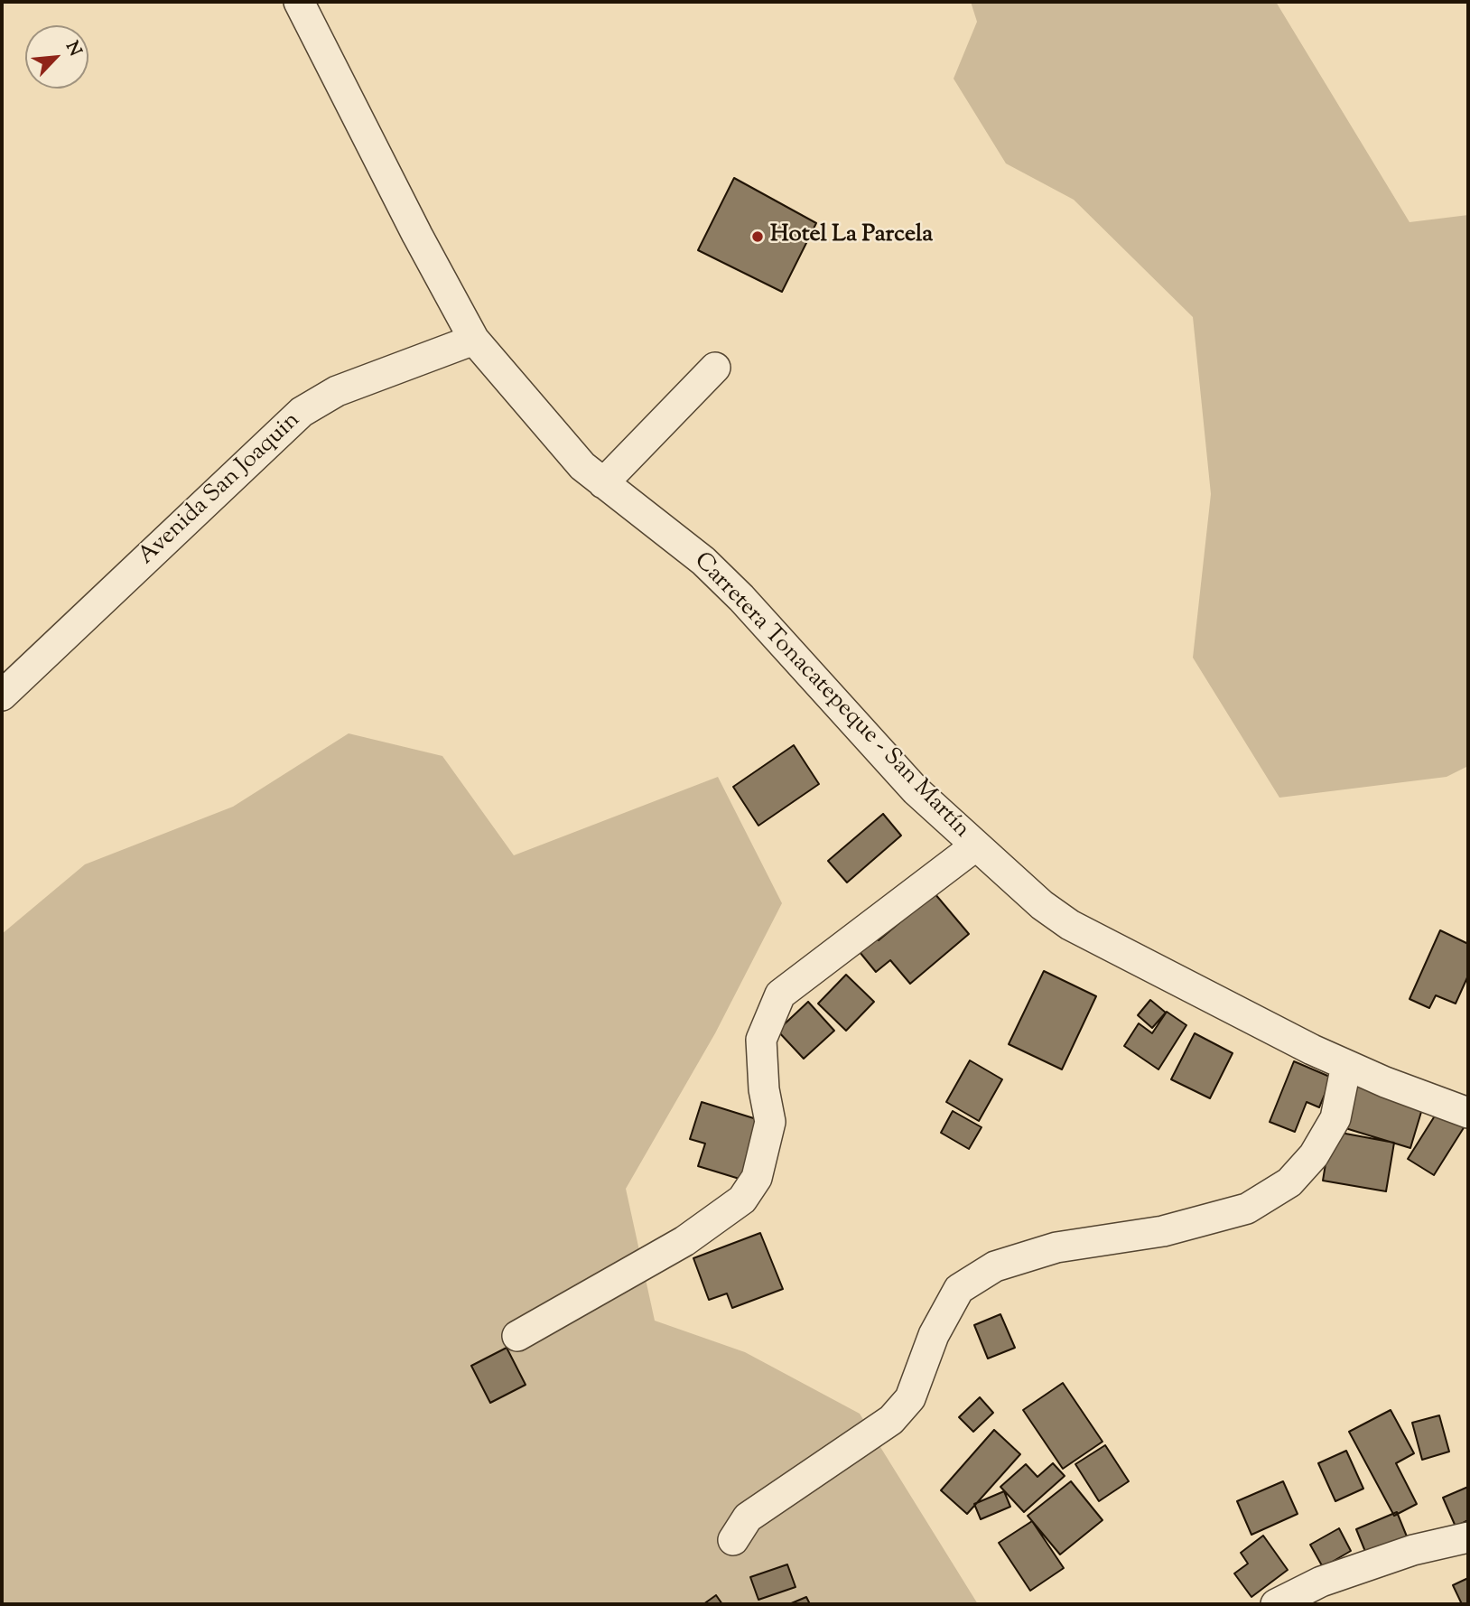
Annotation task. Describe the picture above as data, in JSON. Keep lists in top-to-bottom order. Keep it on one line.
{"streets":{"street":["Avenida San Joaquin","Carretera Tonacatepeque - San Martín"]},"crossings":[["Avenida San Joaquin","Carretera Tonacatepeque - San Martín"]],"places":["Hotel La Parcela"],"north":"top right"}
